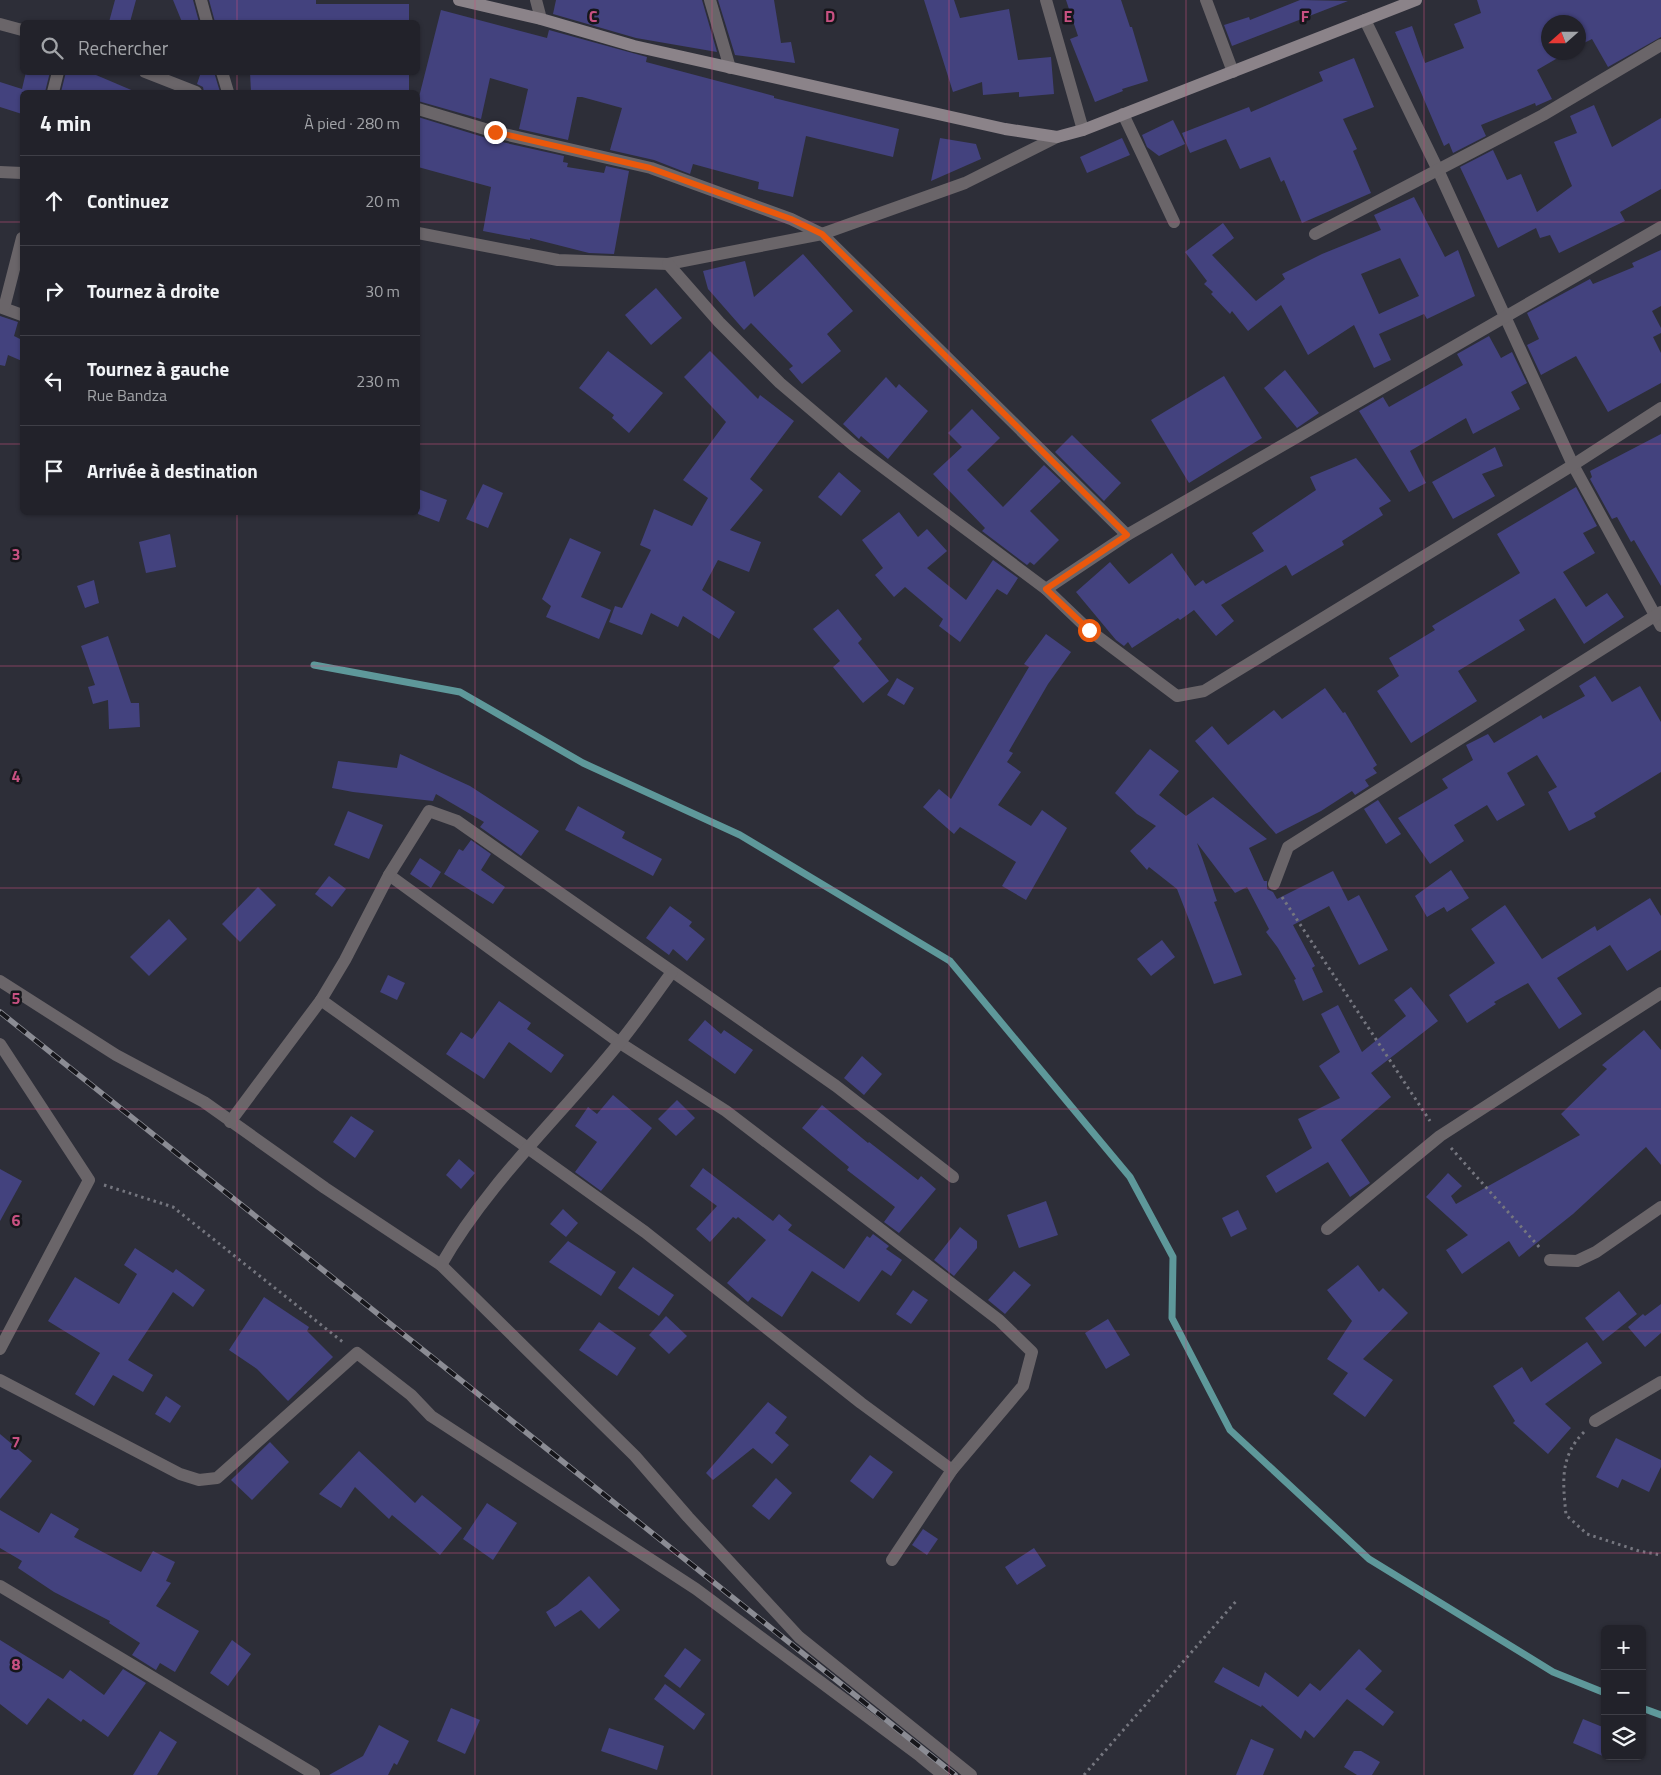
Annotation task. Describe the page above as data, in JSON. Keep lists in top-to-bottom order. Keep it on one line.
{"north":"left","page":{"search":"Rechercher","heading":["4 min","À pied · 280 m"],"list":[["Continuez","20 m"],["Tournez à droite","30 m"],["Tournez à gauche","Rue Bandza","230 m"],"Arrivée à destination"],"map_buttons":["+","−"]},"grid":{"columns":["C","D","E","F"],"rows":["3","4","5","6","7","8"]}}
